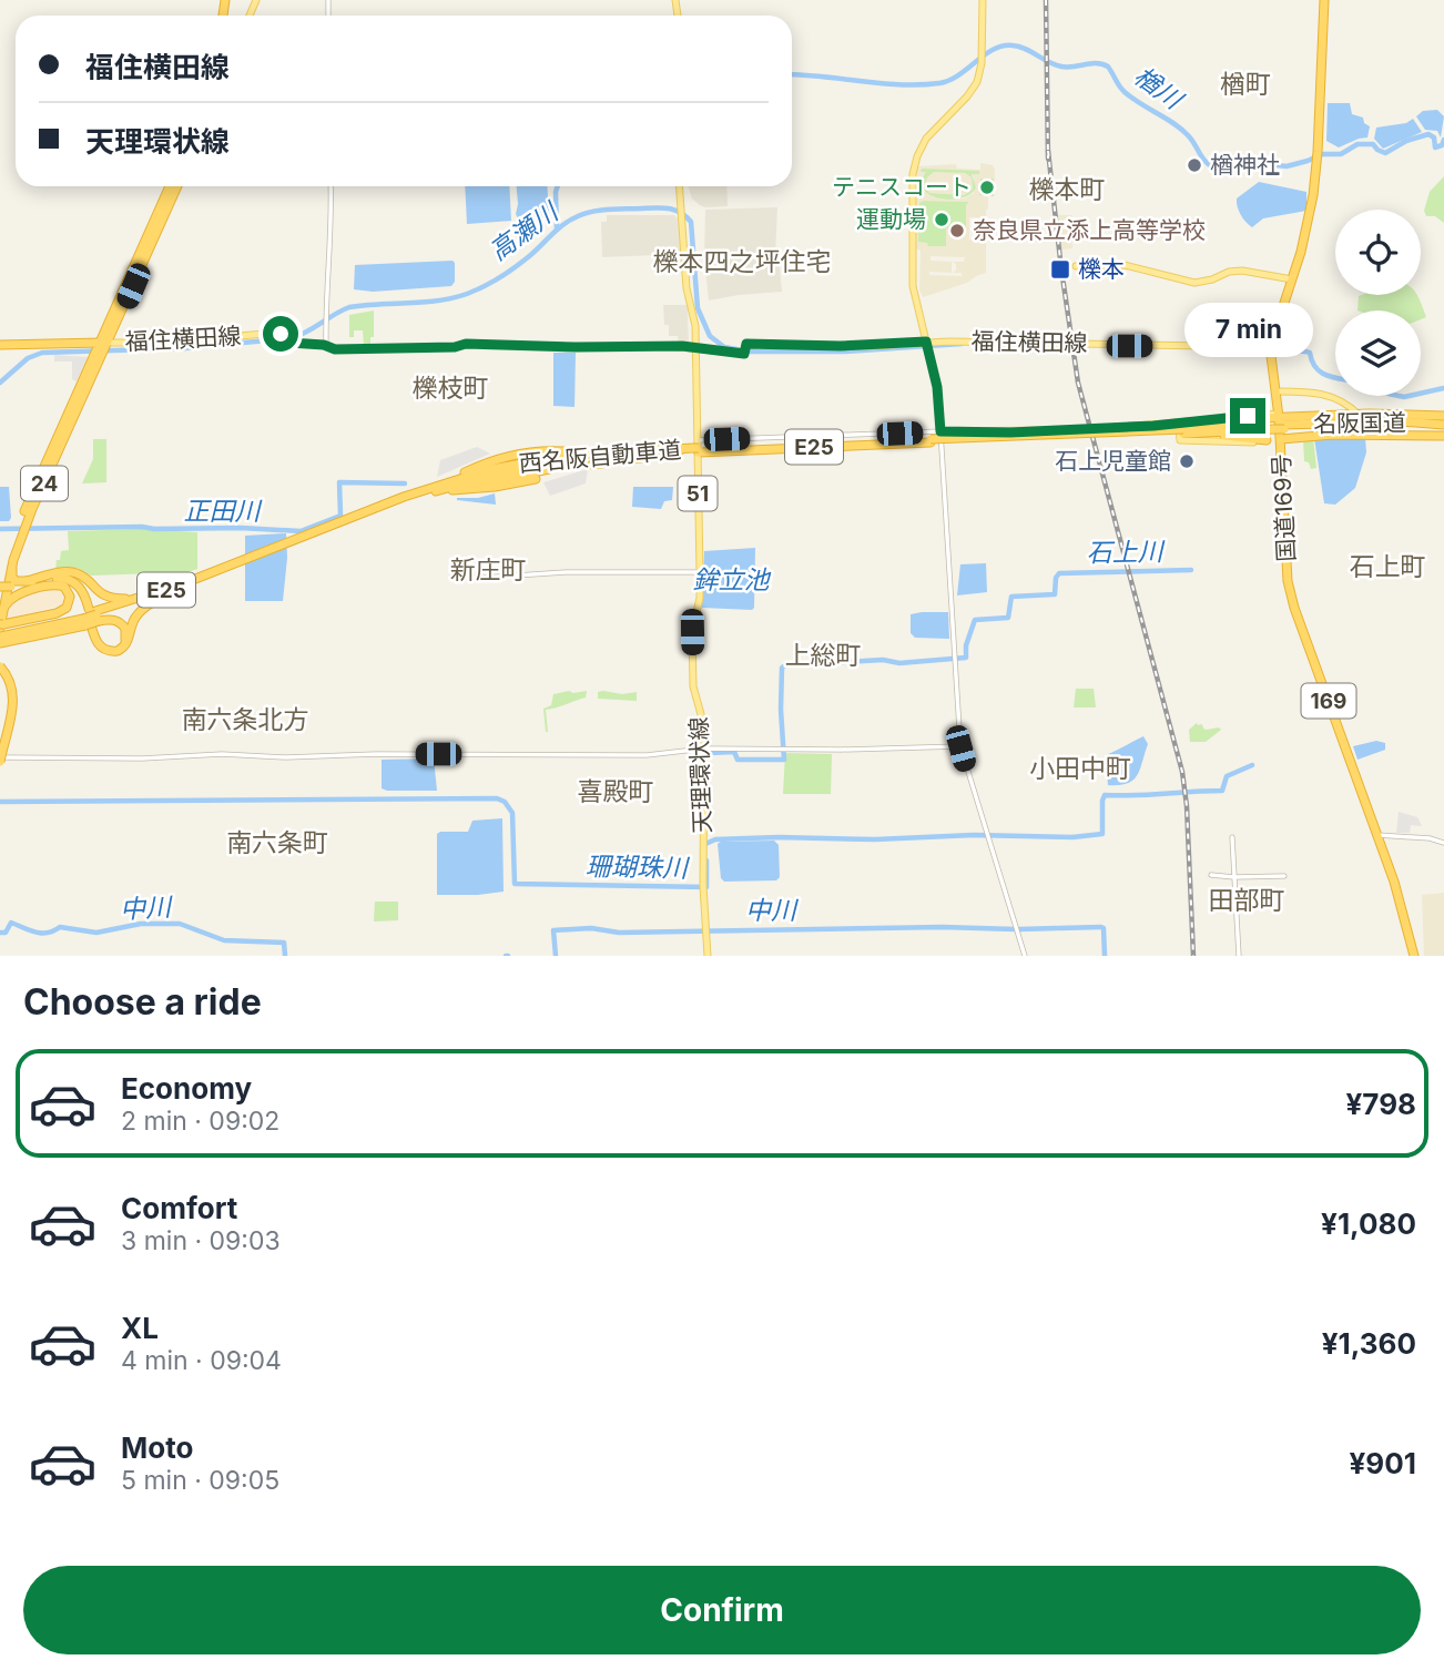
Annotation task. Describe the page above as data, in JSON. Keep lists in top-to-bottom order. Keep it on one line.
{"streets":{"highway":["名阪国道","E25","西名阪自動車道","24","国道169号","169"],"main road":["福住横田線","51","天理環状線"]},"crossings":[["福住横田線","24"],["福住横田線","国道169号"],["福住横田線","天理環状線"],["名阪国道","西名阪自動車道"],["名阪国道","国道169号"],["E25","西名阪自動車道"],["西名阪自動車道","24"],["西名阪自動車道","国道169号"],["西名阪自動車道","天理環状線"]],"districts":["楢町","櫟本町","櫟本四之坪住宅","櫟枝町","石上町","新庄町","上総町","南六条北方","小田中町","喜殿町","南六条町","田部町"],"water":["楢川","高瀬川","正田川","石上川","鉾立池","珊瑚珠川","中川"],"places":{"other":["楢神社","テニスコート","運動場","奈良県立添上高等学校","石上児童館"],"transit":["櫟本"]},"page":{"banner":["福住横田線","天理環状線"],"bubble":"7 min","heading":"Choose a ride","list":[{"name":"Economy","note":"2 min · 09:02","value":"¥798"},{"name":"Comfort","note":"3 min · 09:03","value":"¥1,080"},{"name":"XL","note":"4 min · 09:04","value":"¥1,360"},{"name":"Moto","note":"5 min · 09:05","value":"¥901"}],"buttons":"Confirm"}}
